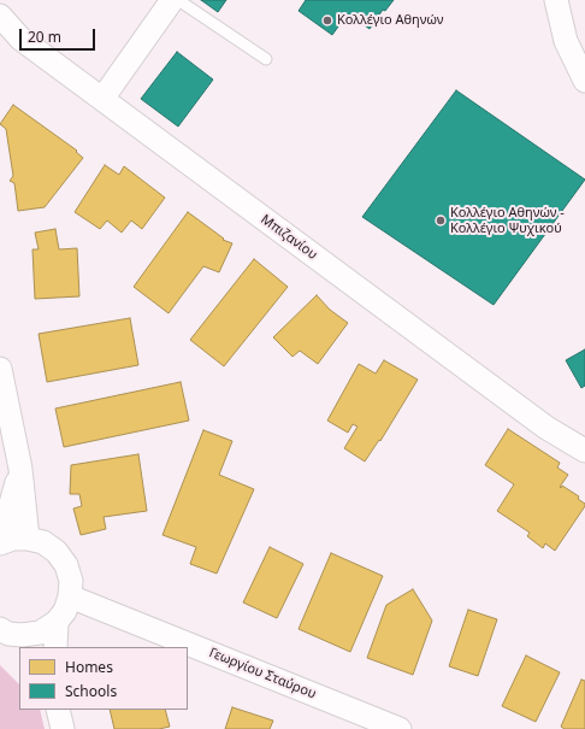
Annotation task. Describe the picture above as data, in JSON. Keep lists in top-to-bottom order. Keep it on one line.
{"streets":{"street":["Μπιζανίου","Γεωργίου Σταύρου"]},"places":["Κολλέγιο Αθηνών","Κολλέγιο Αθηνών - Κολλέγιο Ψυχικού"],"legend":["Homes","Schools"],"scale_bar":"20 m"}
